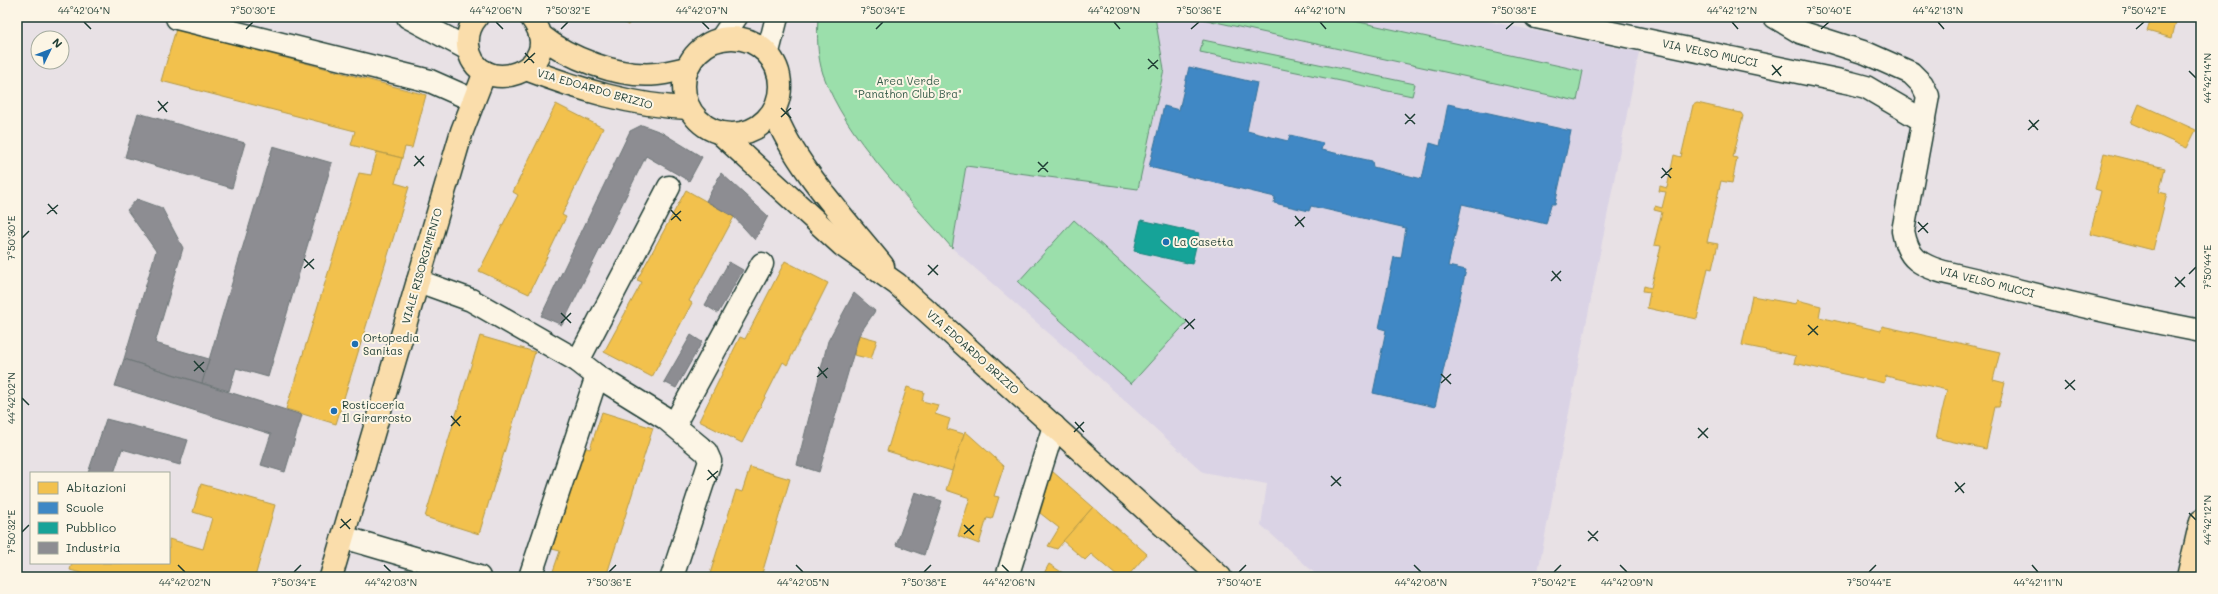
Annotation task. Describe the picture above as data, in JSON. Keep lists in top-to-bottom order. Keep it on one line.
{"streets":{"main road":["VIA EDOARDO BRIZIO","VIALE RISORGIMENTO"],"street":["VIA VELSO MUCCI"]},"parks":["Area Verde \"Panathon Club Bra\""],"places":["La Casetta","Ortopedia Sanitas","Rosticceria Il Girarrosto"],"legend":["Abitazioni","Scuole","Pubblico","Industria"],"north":"top right","coordinates":["44°42'04\"N","7°50'30\"E","44°42'06\"N","7°50'32\"E","44°42'07\"N","7°50'34\"E","44°42'09\"N","7°50'36\"E","44°42'10\"N","7°50'38\"E","44°42'12\"N","7°50'40\"E","44°42'13\"N","7°50'42\"E","44°42'14\"N","7°50'44\"E","44°42'02\"N","44°42'03\"N","44°42'05\"N","44°42'08\"N","44°42'11\"N"]}
